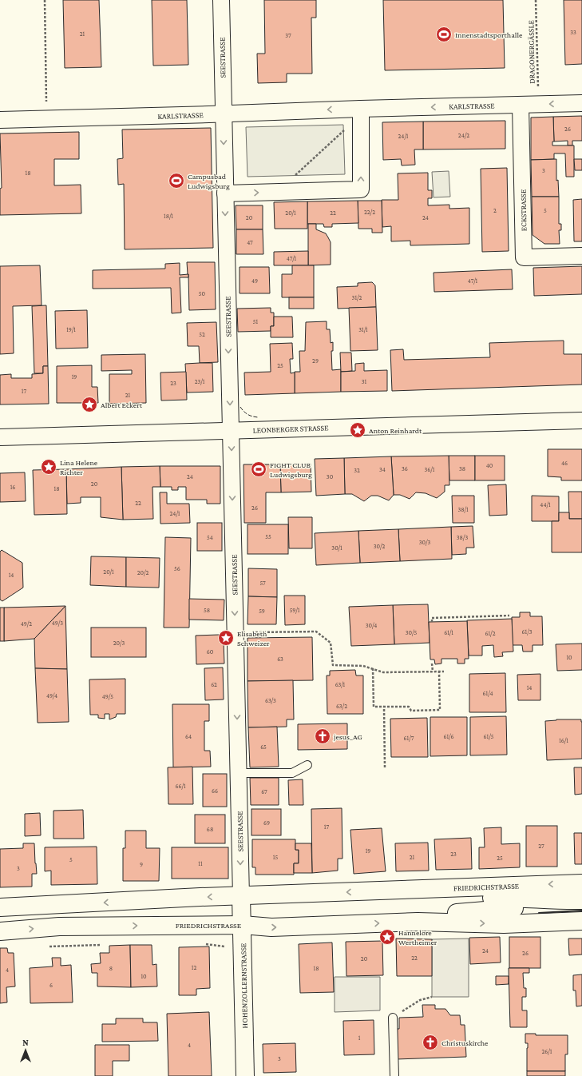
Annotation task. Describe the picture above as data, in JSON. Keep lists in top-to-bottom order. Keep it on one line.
{"streets":{"main road":["FRIEDRICHSTRASSE","HOHENZOLLERNSTRASSE"],"street":["SEESTRASSE","KARLSTRASSE","ECKSTRASSE","LEONBERGER STRASSE"],"path":["DRAGONERGÄSSLE"]},"crossings":[["DRAGONERGÄSSLE","KARLSTRASSE"],["SEESTRASSE","KARLSTRASSE"],["SEESTRASSE","LEONBERGER STRASSE"],["SEESTRASSE","FRIEDRICHSTRASSE"],["SEESTRASSE","HOHENZOLLERNSTRASSE"],["KARLSTRASSE","ECKSTRASSE"],["FRIEDRICHSTRASSE","HOHENZOLLERNSTRASSE"]],"one_way":["SEESTRASSE","KARLSTRASSE"],"places":{"sports":["Innenstadtsporthalle","Campusbad Ludwigsburg","FIGHT CLUB Ludwigsburg"],"place":["Albert Eckert","Anton Reinhardt","Lina Helene Richter","Elisabeth Schweizer","Hannelore Wertheimer"],"church":["jesus_AG","Christuskirche"]},"house_numbers":["33","21","37","26","24/2","24/1","3","18","2","5","22/2","20/1","22","18/1","20","24","47","47/1","49","47/1","50","31/2","51","19/1","31/1","52","29","25","19","23/1","31","23","17","21","46","40","36","38","34","36/1","32","24","30","20","16","18","22","44/1","26","38/1","24/1","55","54","38/3","30/3","30/2","30/1","56","20/1","20/2","14","57","58","59/1","59","49/3","49/2","30/4","61/3","30/5","61/1","61/2","20/3","60","10","63","62","63/1","14","61/4","49/4","49/5","63/3","63/2","64","61/6","61/5","61/7","16/1","65","66/1","66","67","69","17","68","27","19","23","15","21","25","5","11","9","3","24","26","22","20","12","8","18","4","10","6","1","4","26/1","3"],"north":"top"}
